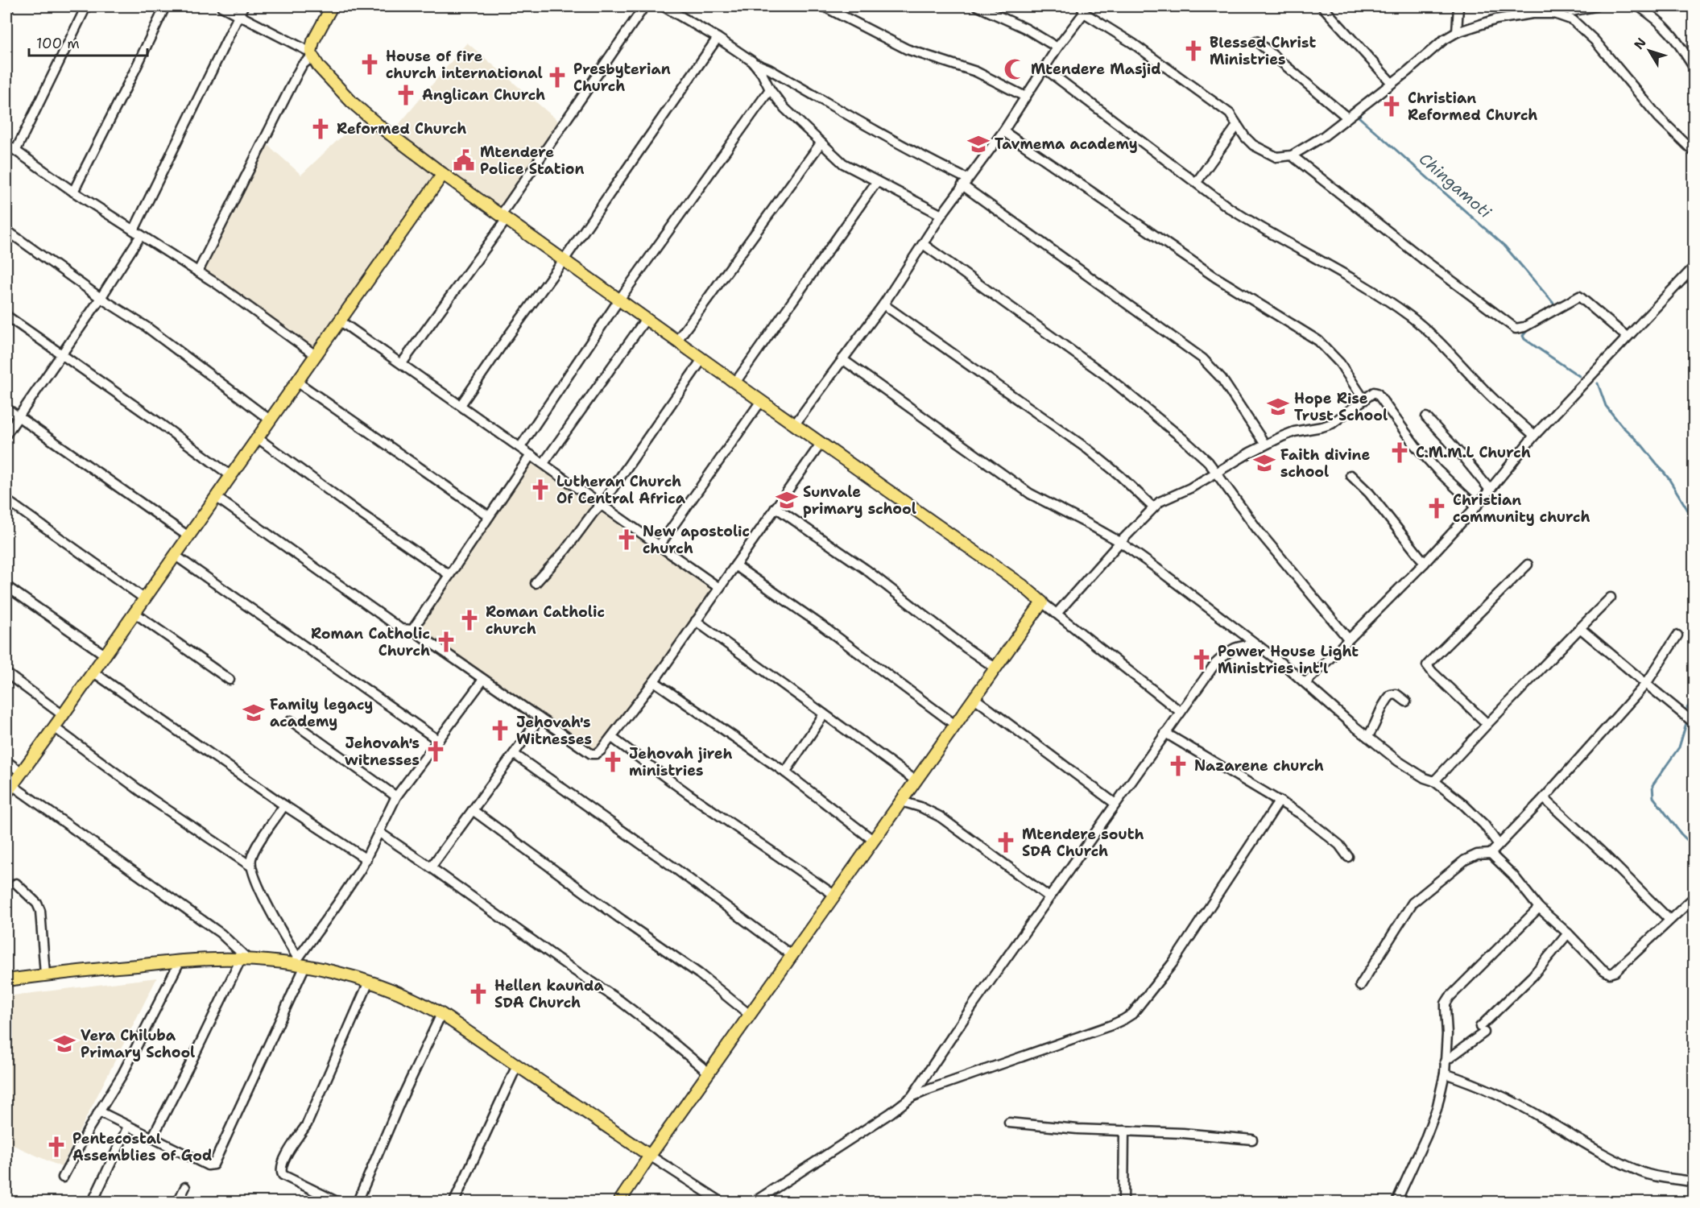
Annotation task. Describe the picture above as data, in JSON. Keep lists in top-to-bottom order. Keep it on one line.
{"water":["Chingamoti"],"places":{"church":["Blessed Christ Ministries","House of fire church international","Presbyterian Church","Anglican Church","Christian Reformed Church","Reformed Church","C.M.M.L Church","Lutheran Church Of Central Africa","Christian community church","New apostolic church","Roman Catholic church","Roman Catholic Church","Power House Light Ministries int'l","Jehovah's Witnesses","Jehovah's witnesses","Jehovah jireh ministries","Nazarene church","Mtendere south SDA Church","Hellen kaunda SDA Church","Pentecostal Assemblies of God"],"mosque":["Mtendere Masjid"],"school or university":["Tavmema academy","Hope Rise Trust School","Faith divine school","Sunvale primary school","Family legacy academy","Vera Chiluba Primary School"],"public building":["Mtendere Police Station"]},"scale_bar":"100 m","north":"top left"}
